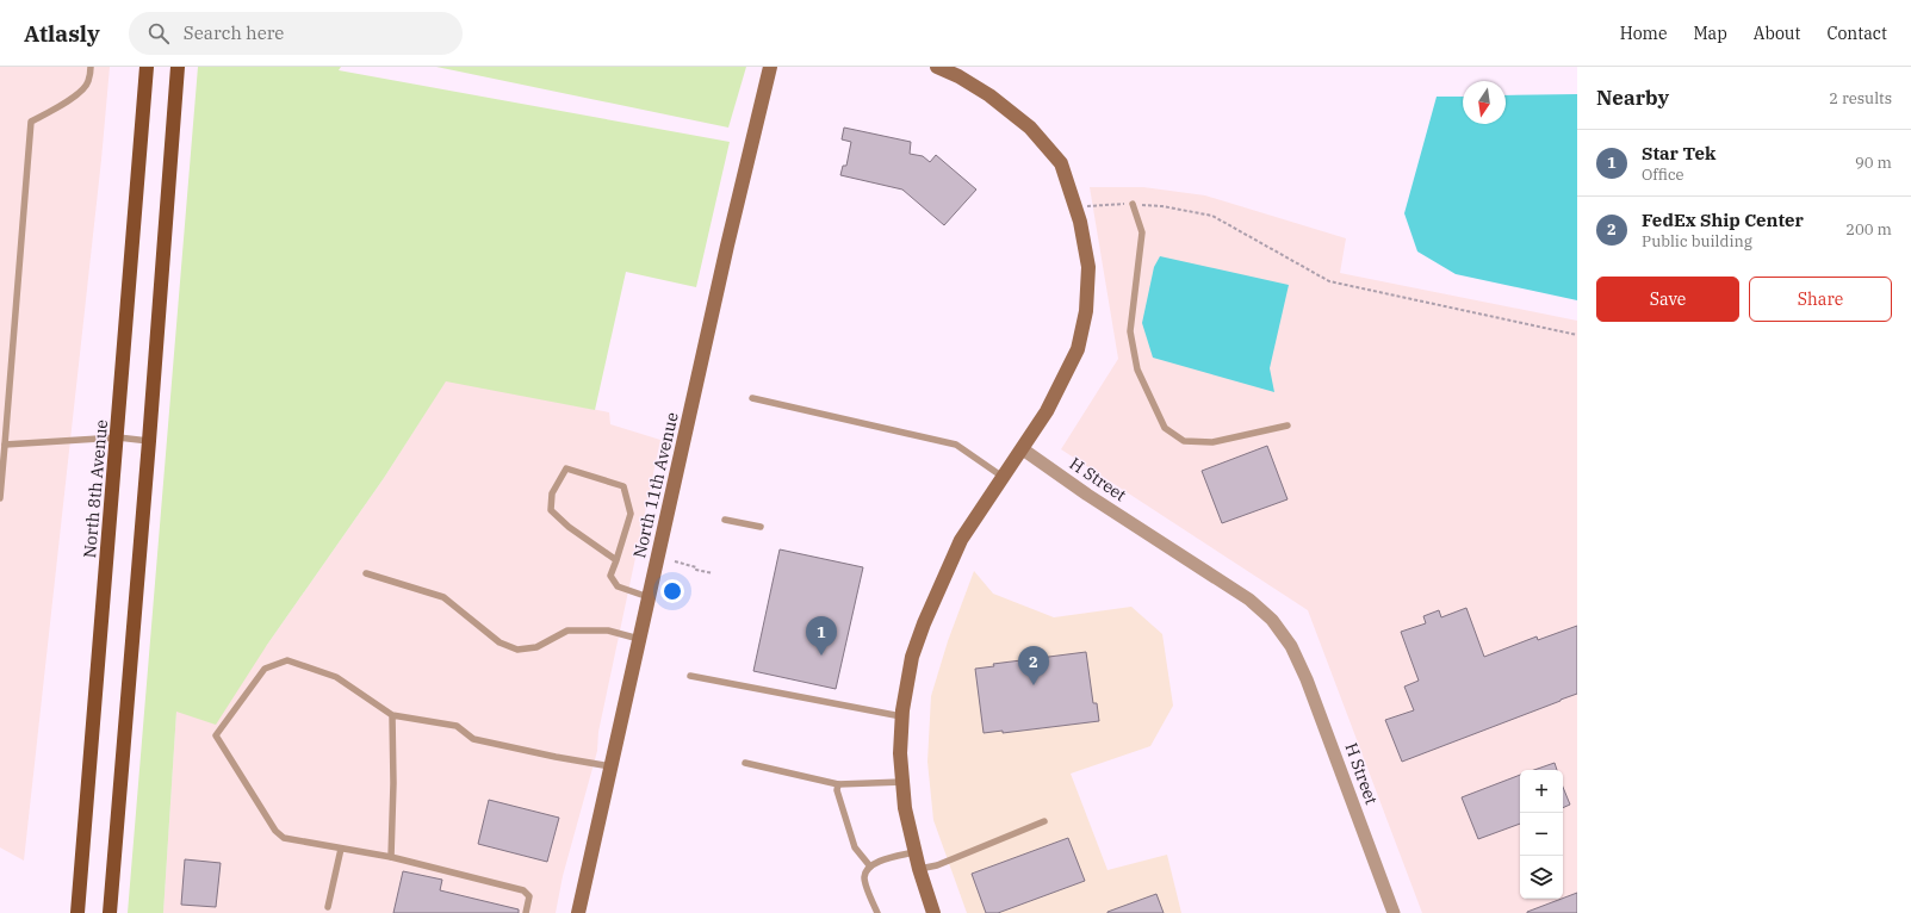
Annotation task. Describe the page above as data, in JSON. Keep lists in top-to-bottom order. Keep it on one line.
{"streets":{"main road":["North 8th Avenue"],"street":["H Street","North 11th Avenue"]},"north":"bottom","page":{"header":"Atlasly","search":"Search here","nav":["Home","Map","About","Contact"],"heading":["Nearby","2 results"],"list":[{"mark":"1","name":"Star Tek","note":"Office","value":"90 m"},{"mark":"2","name":"FedEx Ship Center","note":"Public building","value":"200 m"}],"buttons":["Save","Share"],"pins":["1","2"],"map_buttons":["+","−"]}}
